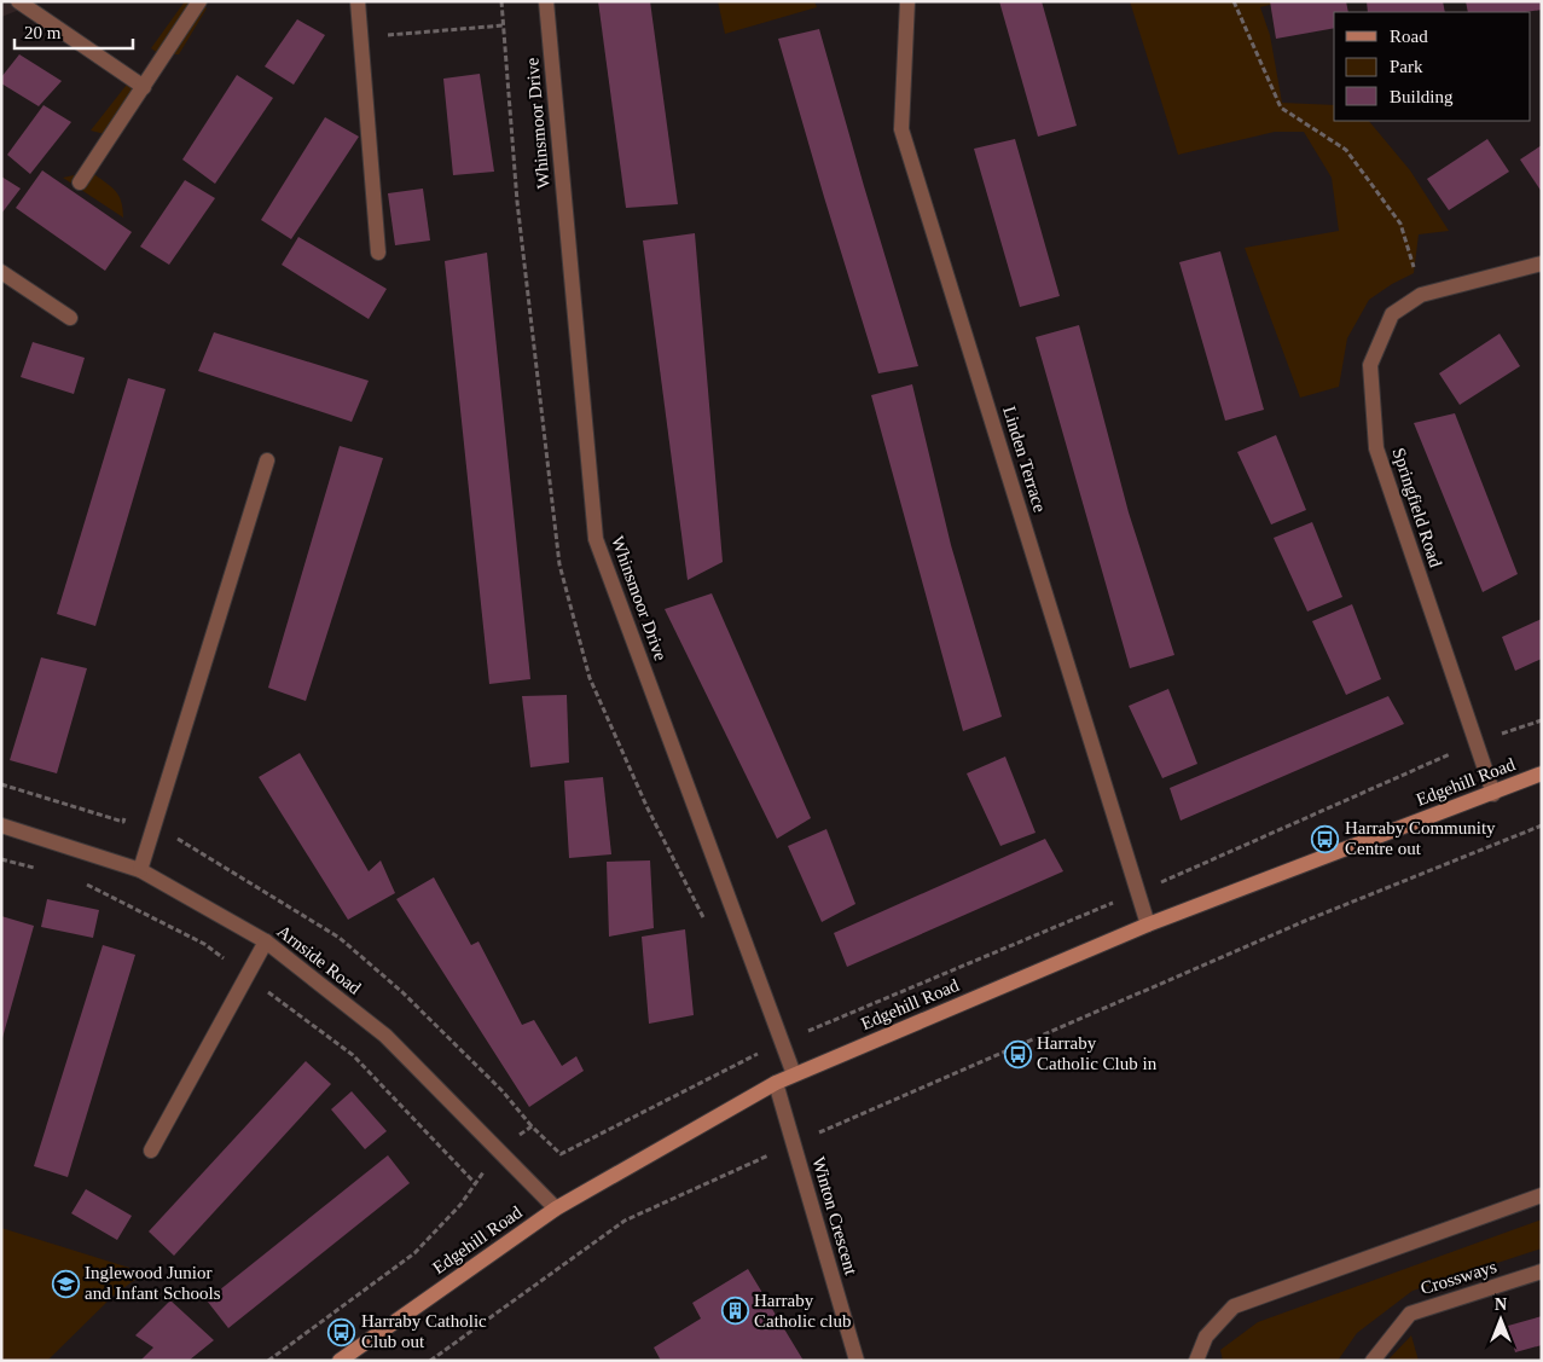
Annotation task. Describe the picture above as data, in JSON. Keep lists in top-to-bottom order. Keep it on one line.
{"streets":{"street":["Whinsmoor Drive","Linden Terrace","Springfield Road","Edgehill Road","Arnside Road","Winton Crescent","Crossways"]},"crossings":[["Whinsmoor Drive","Edgehill Road"],["Linden Terrace","Edgehill Road"],["Springfield Road","Edgehill Road"],["Edgehill Road","Arnside Road"],["Edgehill Road","Winton Crescent"]],"places":{"bus stop":["Harraby Community Centre out","Harraby Catholic Club in","Harraby Catholic Club out"],"school or university":["Inglewood Junior and Infant Schools"],"building":["Harraby Catholic club"]},"legend":["Road","Park","Building"],"scale_bar":"20 m","north":"top"}
